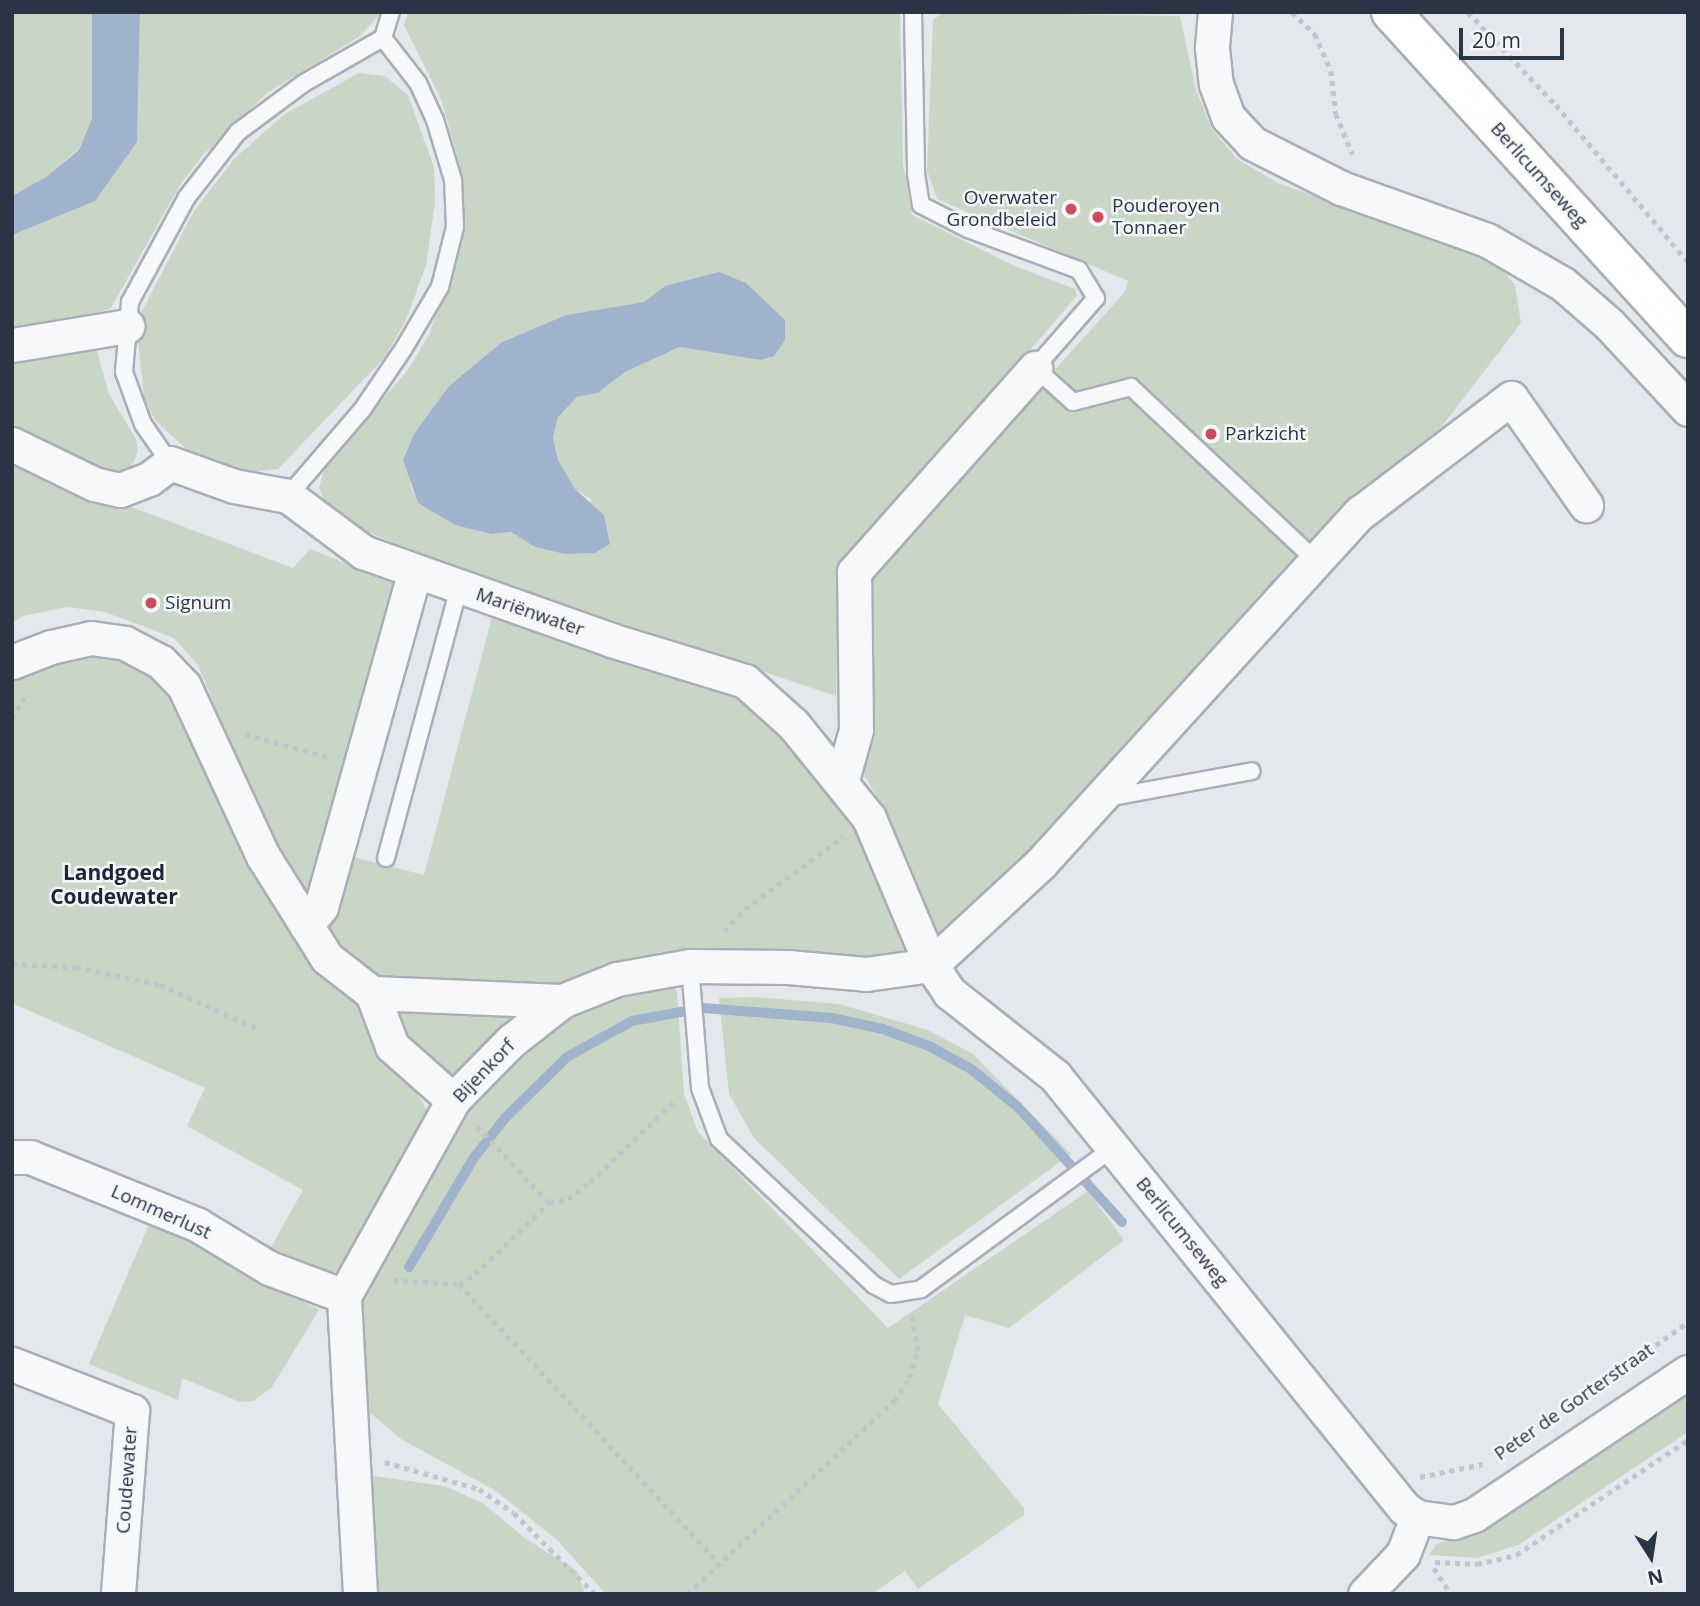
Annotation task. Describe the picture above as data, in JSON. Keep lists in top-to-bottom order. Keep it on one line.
{"streets":{"main road":["Berlicumseweg"],"street":["Mariënwater","Bijenkorf","Lommerlust","Peter de Gorterstraat","Coudewater"]},"crossings":[["Berlicumseweg","Mariënwater"],["Berlicumseweg","Bijenkorf"],["Berlicumseweg","Peter de Gorterstraat"],["Mariënwater","Bijenkorf"],["Bijenkorf","Lommerlust"]],"districts":["Landgoed Coudewater"],"places":["Overwater Grondbeleid","Pouderoyen Tonnaer","Parkzicht","Signum"],"scale_bar":"20 m","north":"bottom"}
